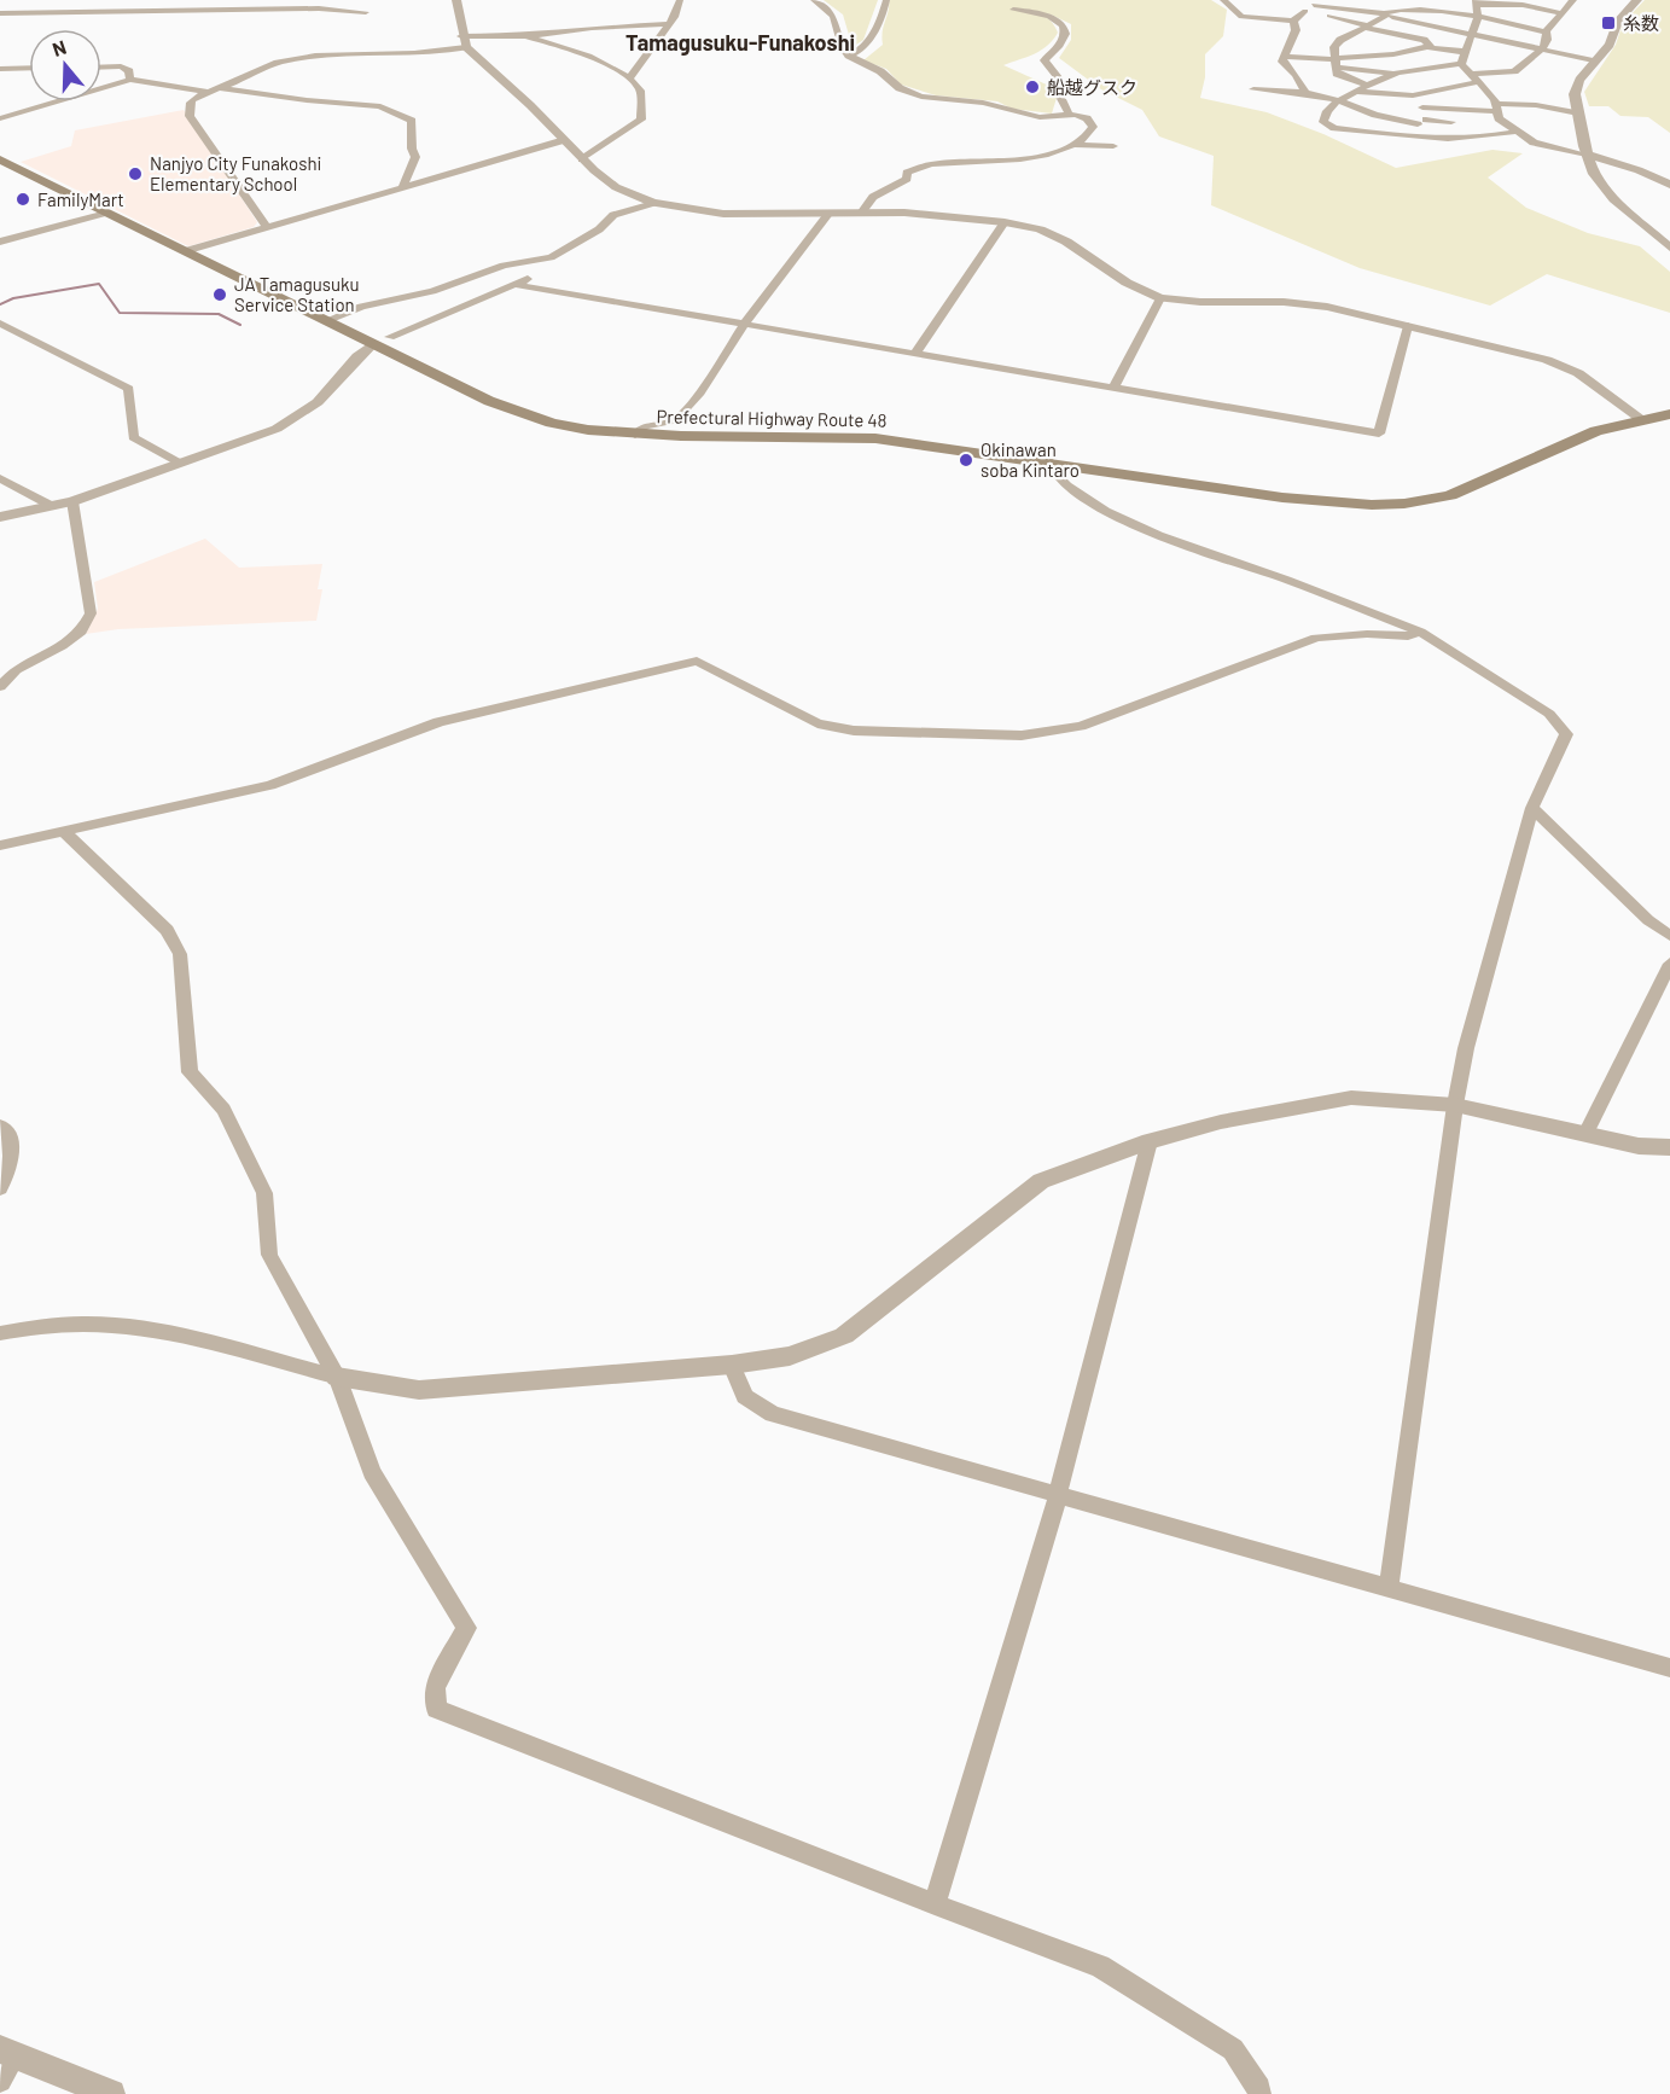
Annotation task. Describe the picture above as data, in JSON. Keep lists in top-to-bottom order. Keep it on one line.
{"streets":{"main road":["Prefectural Highway Route 48"]},"districts":["Tamagusuku-Funakoshi"],"places":{"transit":["糸数"],"other":["船越グスク","Nanjyo City Funakoshi Elementary School","FamilyMart","JA Tamagusuku Service Station","Okinawan soba Kintaro"]},"north":"top"}
